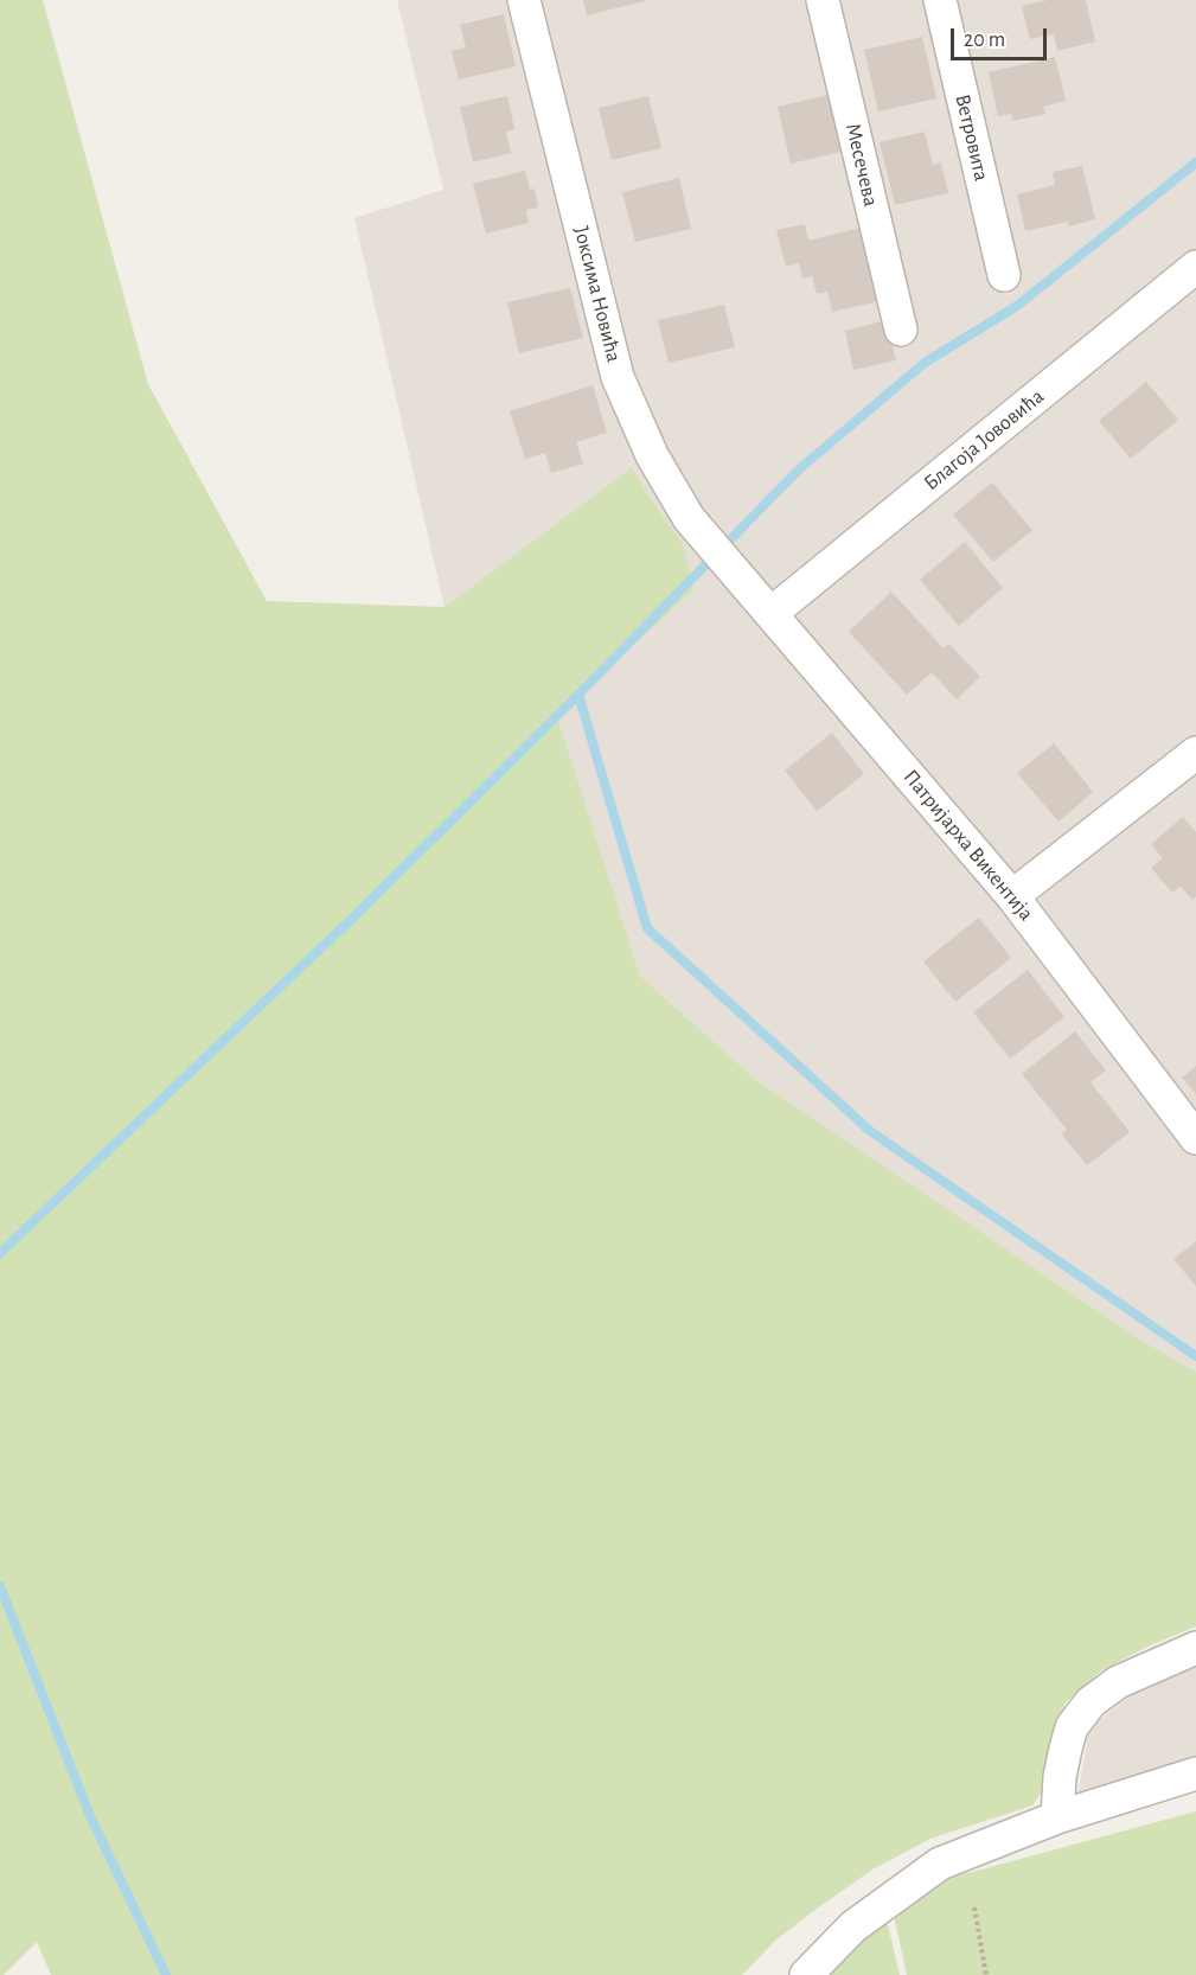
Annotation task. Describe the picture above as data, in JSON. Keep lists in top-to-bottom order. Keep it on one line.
{"streets":{"street":["Ветровита","Месечева","Јоксима Новића","Благоја Јововића","Патријарха Викентија"]},"crossings":[["Јоксима Новића","Патријарха Викентија"],["Благоја Јововића","Патријарха Викентија"]],"scale_bar":"20 m"}
